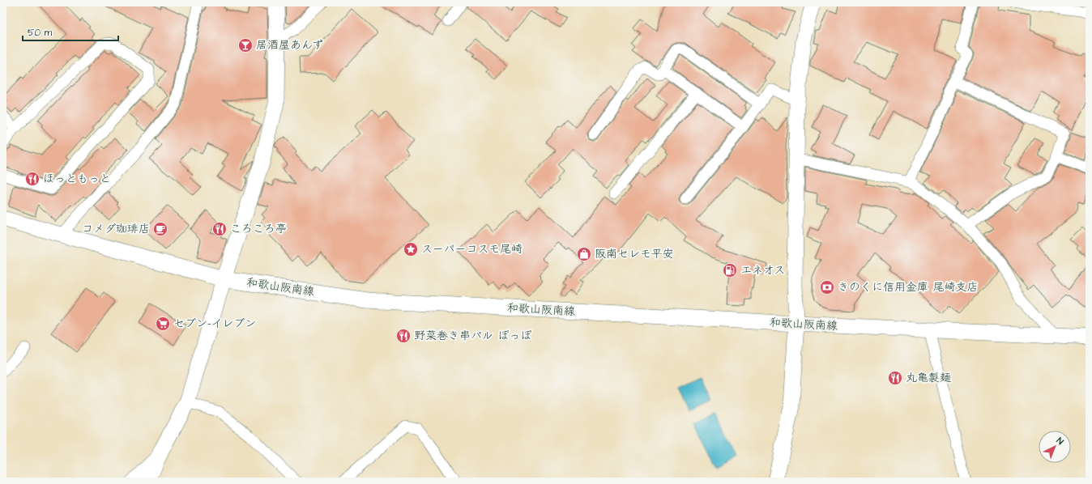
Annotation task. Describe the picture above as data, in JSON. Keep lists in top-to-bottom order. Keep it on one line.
{"streets":{"main road":["和歌山阪南線"]},"places":{"bar":["居酒屋あんず"],"restaurant":["ほっともっと","ころころ亭","野菜巻き串バル ぽっぽ","丸亀製麺"],"cafe":["コメダ珈琲店"],"place":["スーパーコスモ尾崎"],"shop":["阪南セレモ平安"],"fuel station":["エネオス"],"bank":["きのくに信用金庫 尾崎支店"],"supermarket":["セブン-イレブン"]},"scale_bar":"50 m","north":"top right"}
